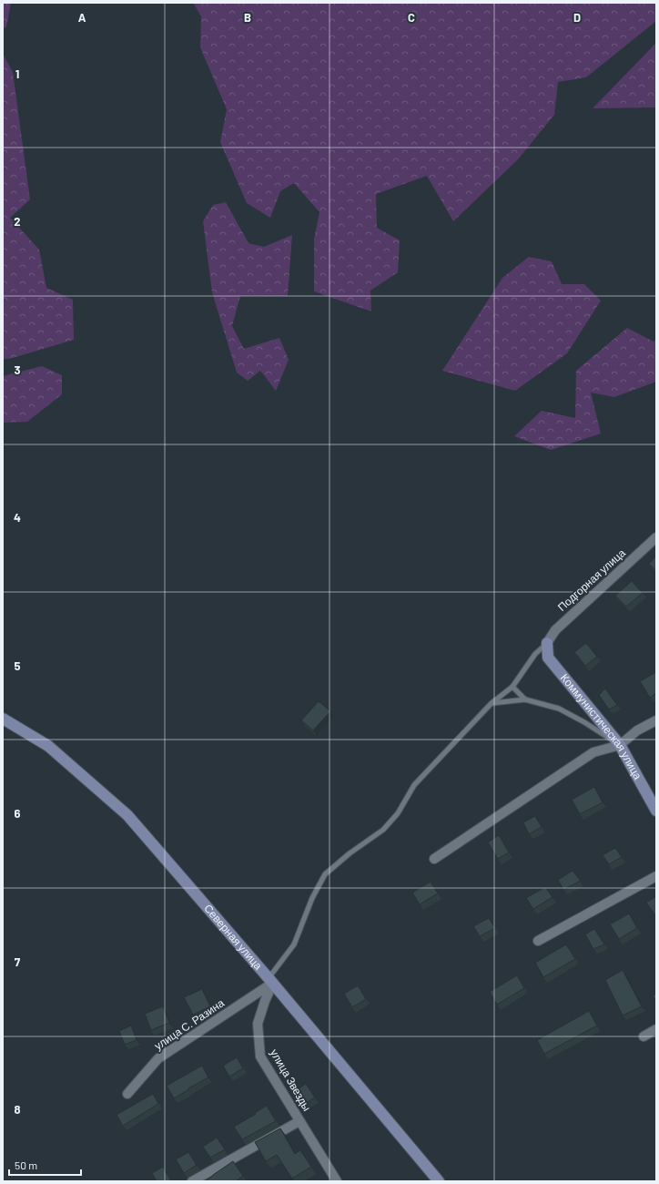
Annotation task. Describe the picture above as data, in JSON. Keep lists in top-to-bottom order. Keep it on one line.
{"streets":{"street":["Подгорная улица","Коммунистическая улица","Северная улица","улица С. Разина","улица Звезды"]},"crossings":[["Подгорная улица","Коммунистическая улица"],["Северная улица","улица С. Разина"],["Северная улица","улица Звезды"],["улица С. Разина","улица Звезды"]],"scale_bar":"50 m","grid":{"columns":["A","B","C","D"],"rows":["1","2","3","4","5","6","7","8"]}}
